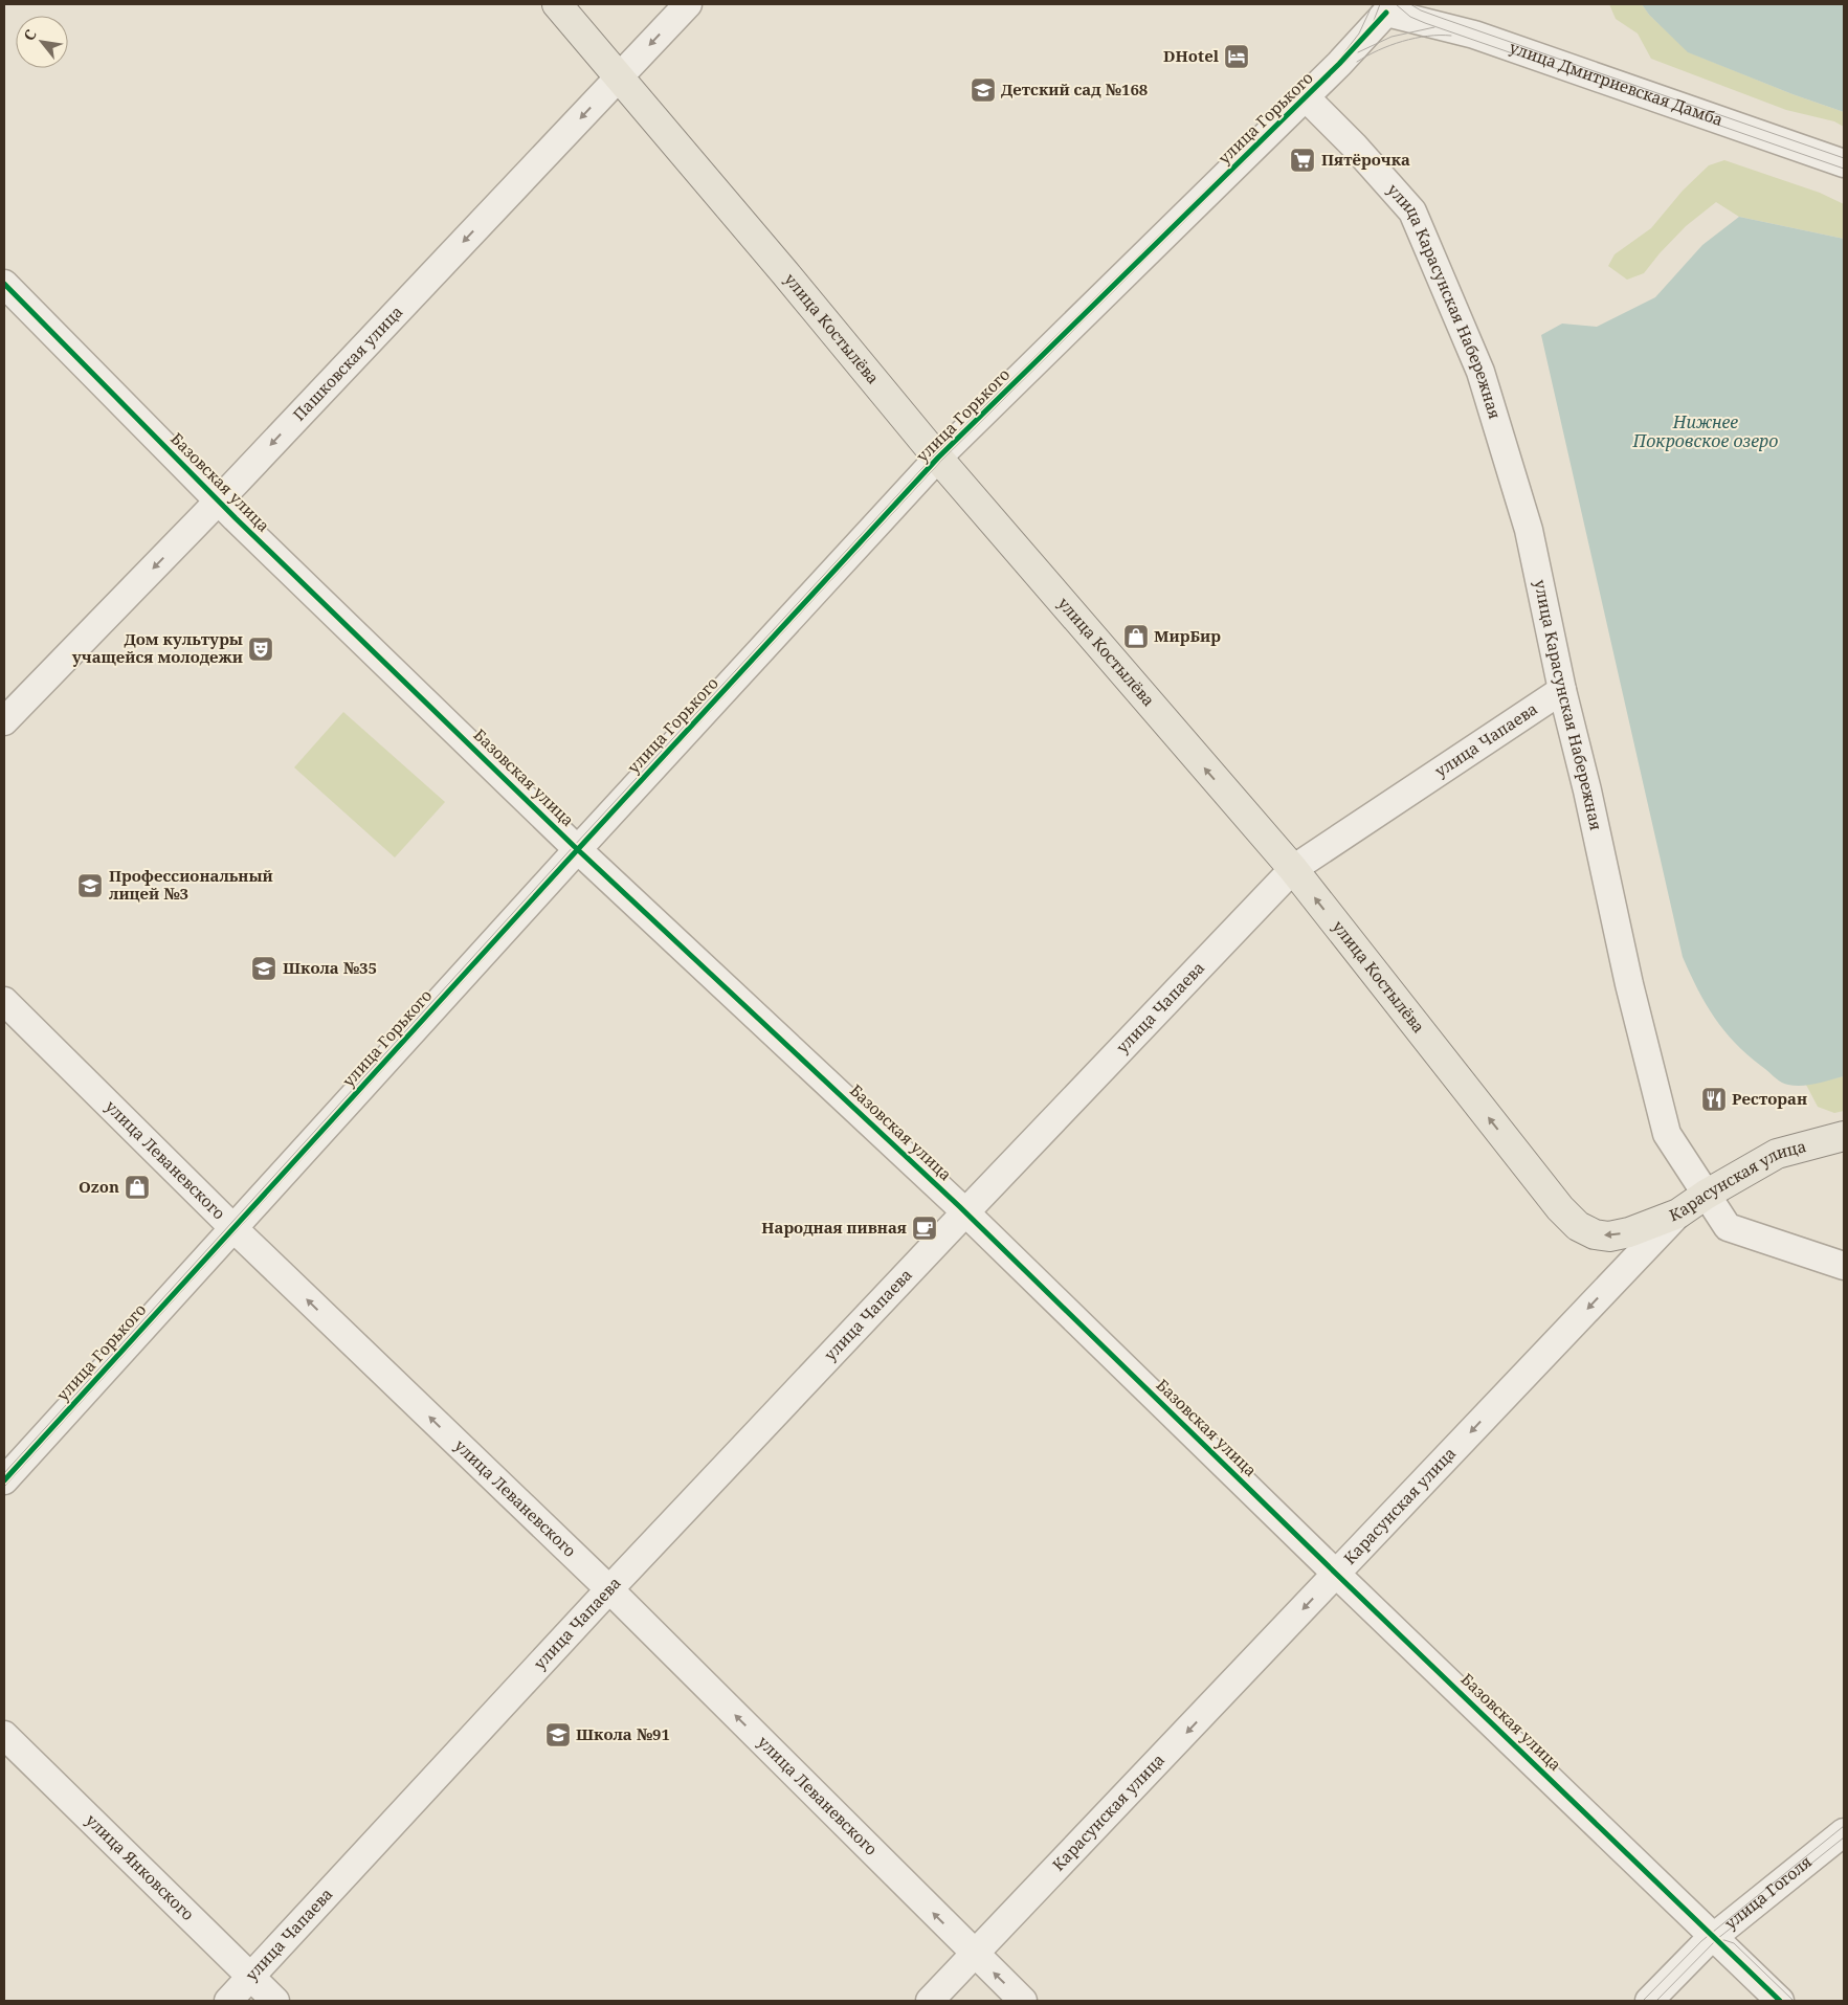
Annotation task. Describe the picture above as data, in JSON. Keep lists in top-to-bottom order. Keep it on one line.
{"streets":{"main road":["улица Костылёва","Карасунская улица"],"street":["улица Дмитриевская Дамба","улица Горького","улица Карасунская Набережная","Пашковская улица","Базовская улица","улица Чапаева","улица Леваневского","улица Янковского","улица Гоголя"]},"crossings":[["улица Дмитриевская Дамба","улица Горького"],["улица Горького","улица Карасунская Набережная"],["улица Горького","улица Костылёва"],["улица Горького","Базовская улица"],["улица Горького","улица Леваневского"],["улица Карасунская Набережная","улица Чапаева"],["улица Карасунская Набережная","Карасунская улица"],["улица Костылёва","Пашковская улица"],["улица Костылёва","улица Чапаева"],["улица Костылёва","Карасунская улица"],["Пашковская улица","Базовская улица"],["Базовская улица","улица Чапаева"],["Базовская улица","Карасунская улица"],["Базовская улица","улица Гоголя"],["улица Чапаева","улица Леваневского"],["улица Чапаева","улица Янковского"],["улица Леваневского","Карасунская улица"]],"one_way":["улица Костылёва","Пашковская улица","улица Леваневского","Карасунская улица"],"water":["Нижнее Покровское озеро"],"places":{"hotel":["DHotel"],"school or university":["Детский сад №168","Профессиональный лицей №3","Школа №35","Школа №91"],"supermarket":["Пятёрочка"],"shop":["МирБир","Ozon"],"theatre":["Дом культуры учащейся молодежи"],"restaurant":["Ресторан"],"cafe":["Народная пивная"]},"north":"top left"}
